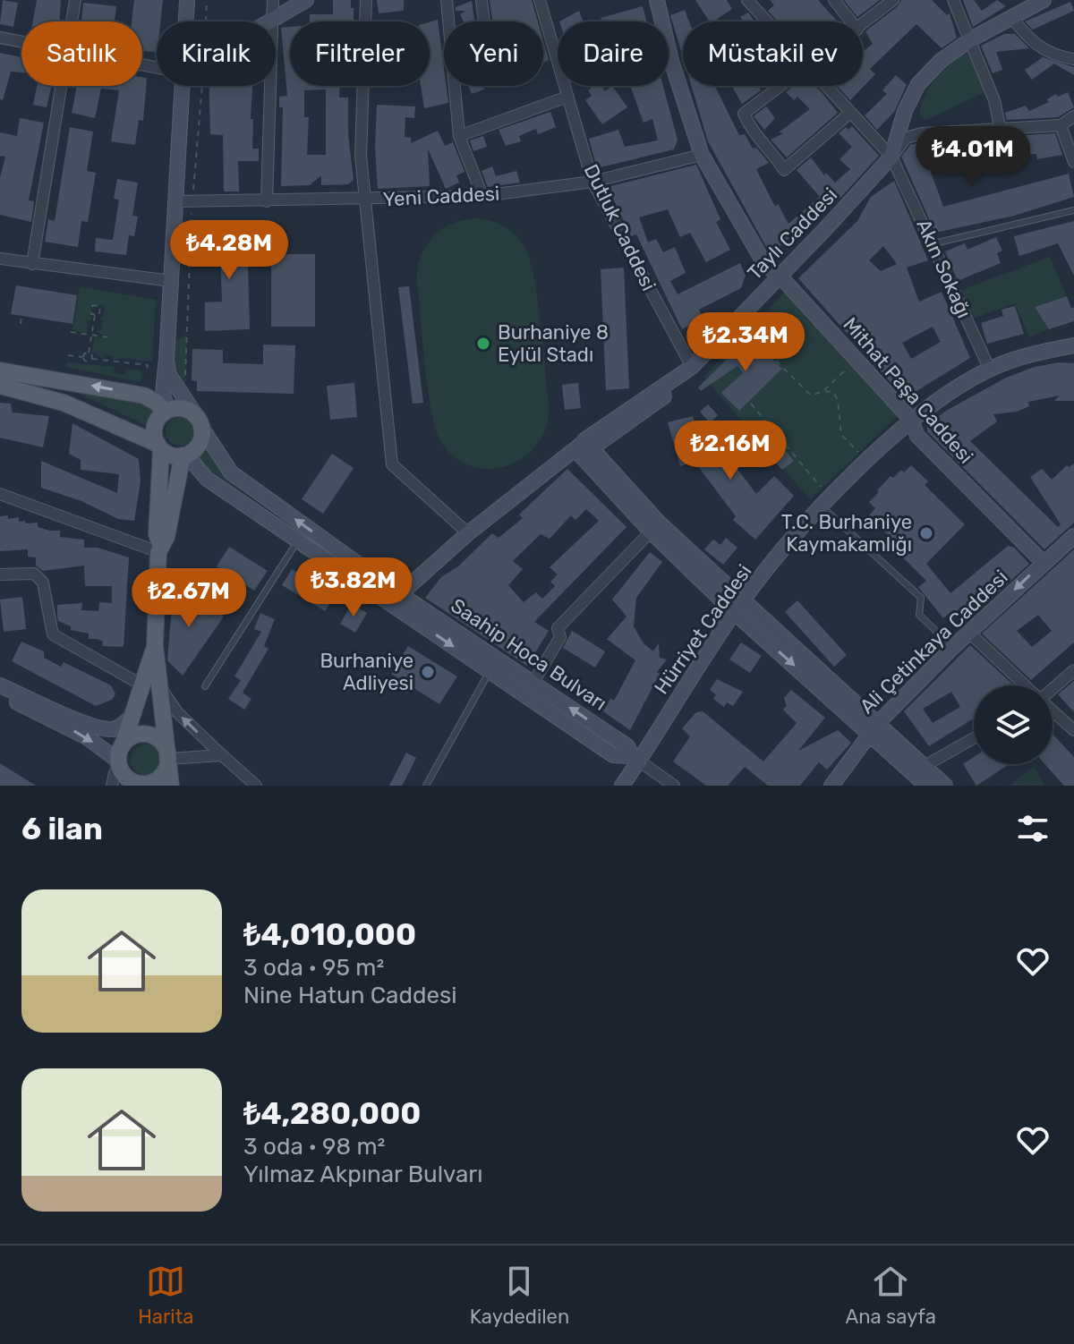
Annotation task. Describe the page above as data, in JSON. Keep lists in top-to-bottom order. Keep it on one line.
{"streets":{"street":["Yeni Caddesi","Dutluk Caddesi","Taylı Caddesi","Akın Sokağı","Mithat Paşa Caddesi","Hürriyet Caddesi","Ali Çetinkaya Caddesi","Saahip Hoca Bulvarı"]},"crossings":[["Yeni Caddesi","Dutluk Caddesi"],["Yeni Caddesi","Mithat Paşa Caddesi"],["Dutluk Caddesi","Taylı Caddesi"],["Taylı Caddesi","Akın Sokağı"],["Taylı Caddesi","Mithat Paşa Caddesi"],["Akın Sokağı","Hürriyet Caddesi"],["Mithat Paşa Caddesi","Hürriyet Caddesi"],["Mithat Paşa Caddesi","Ali Çetinkaya Caddesi"],["Hürriyet Caddesi","Saahip Hoca Bulvarı"]],"places":["Burhaniye 8 Eylül Stadı","T.C. Burhaniye Kaymakamlığı","Burhaniye Adliyesi"],"page":{"chip":["Satılık","Kiralık","Filtreler","Yeni","Daire","Müstakil ev"],"price":["₺4.01M","₺4.28M","₺2.34M","₺2.16M","₺3.82M","₺2.67M"],"heading":"6 ilan","list":[{"name":"₺4,010,000","note":"3 oda · 95 m² · Nine Hatun Caddesi"},{"name":"₺4,280,000","note":"3 oda · 98 m² · Yılmaz Akpınar Bulvarı"}],"tabs":["Harita","Kaydedilen","Ana sayfa"]}}
